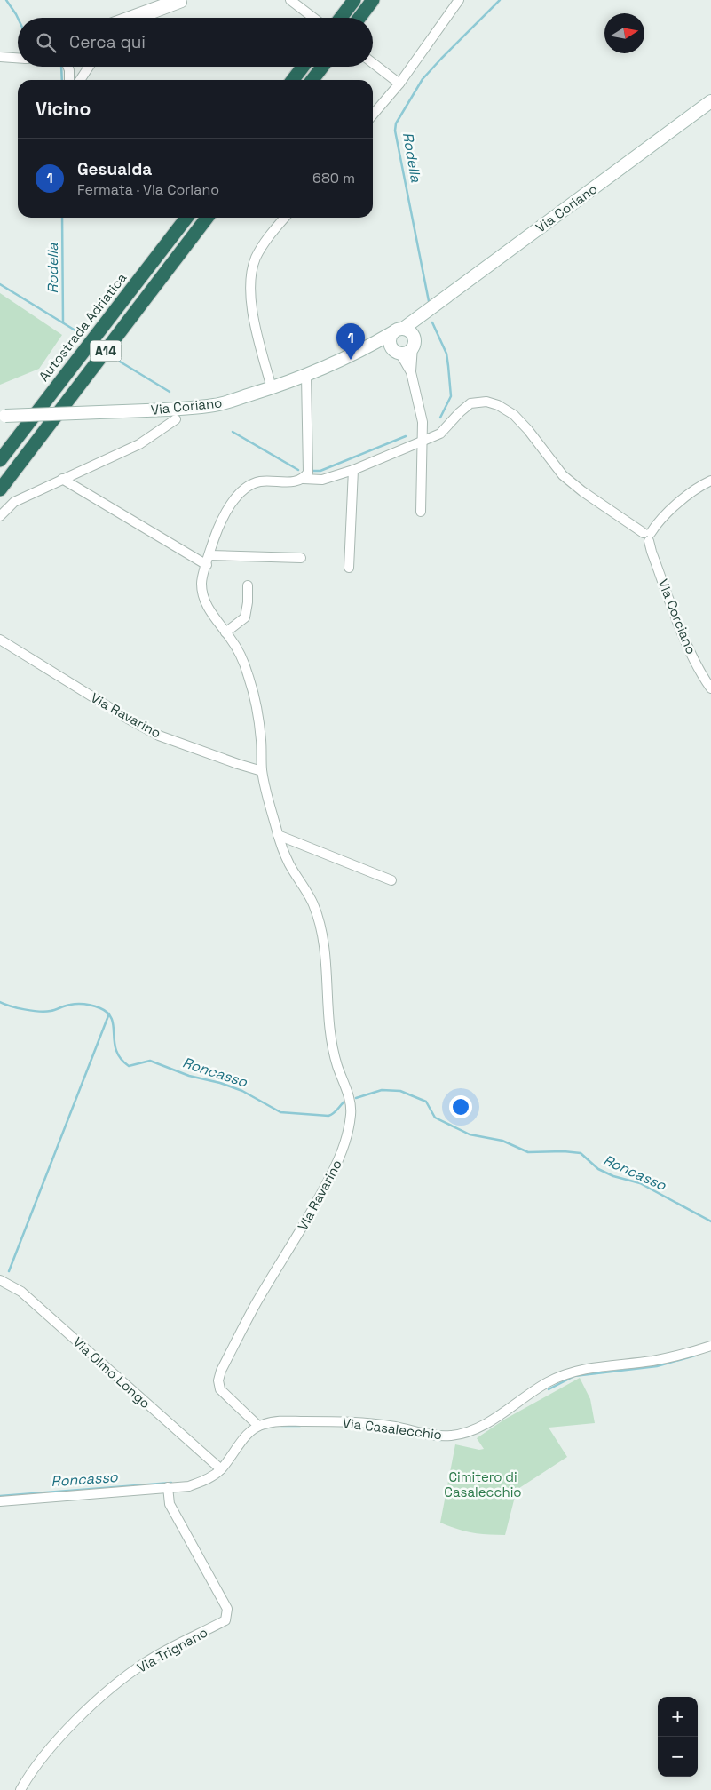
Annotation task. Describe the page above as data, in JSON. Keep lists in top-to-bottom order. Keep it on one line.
{"streets":{"highway":["Autostrada Adriatica","A14"],"main road":["Via Coriano"],"street":["Via Corciano","Via Ravarino","Via Olmo Longo","Via Casalecchio","Via Trignano"]},"crossings":[["Via Corciano","Via Ravarino"],["Via Ravarino","Via Casalecchio"]],"water":["Rodella","Roncasso"],"parks":["Cimitero di Casalecchio"],"north":"right","page":{"search":"Cerca qui","heading":"Vicino","list":[{"mark":"1","name":"Gesualda","note":"Fermata · Via Coriano","value":"680 m"}],"pins":"1","map_buttons":["+","−"]}}
